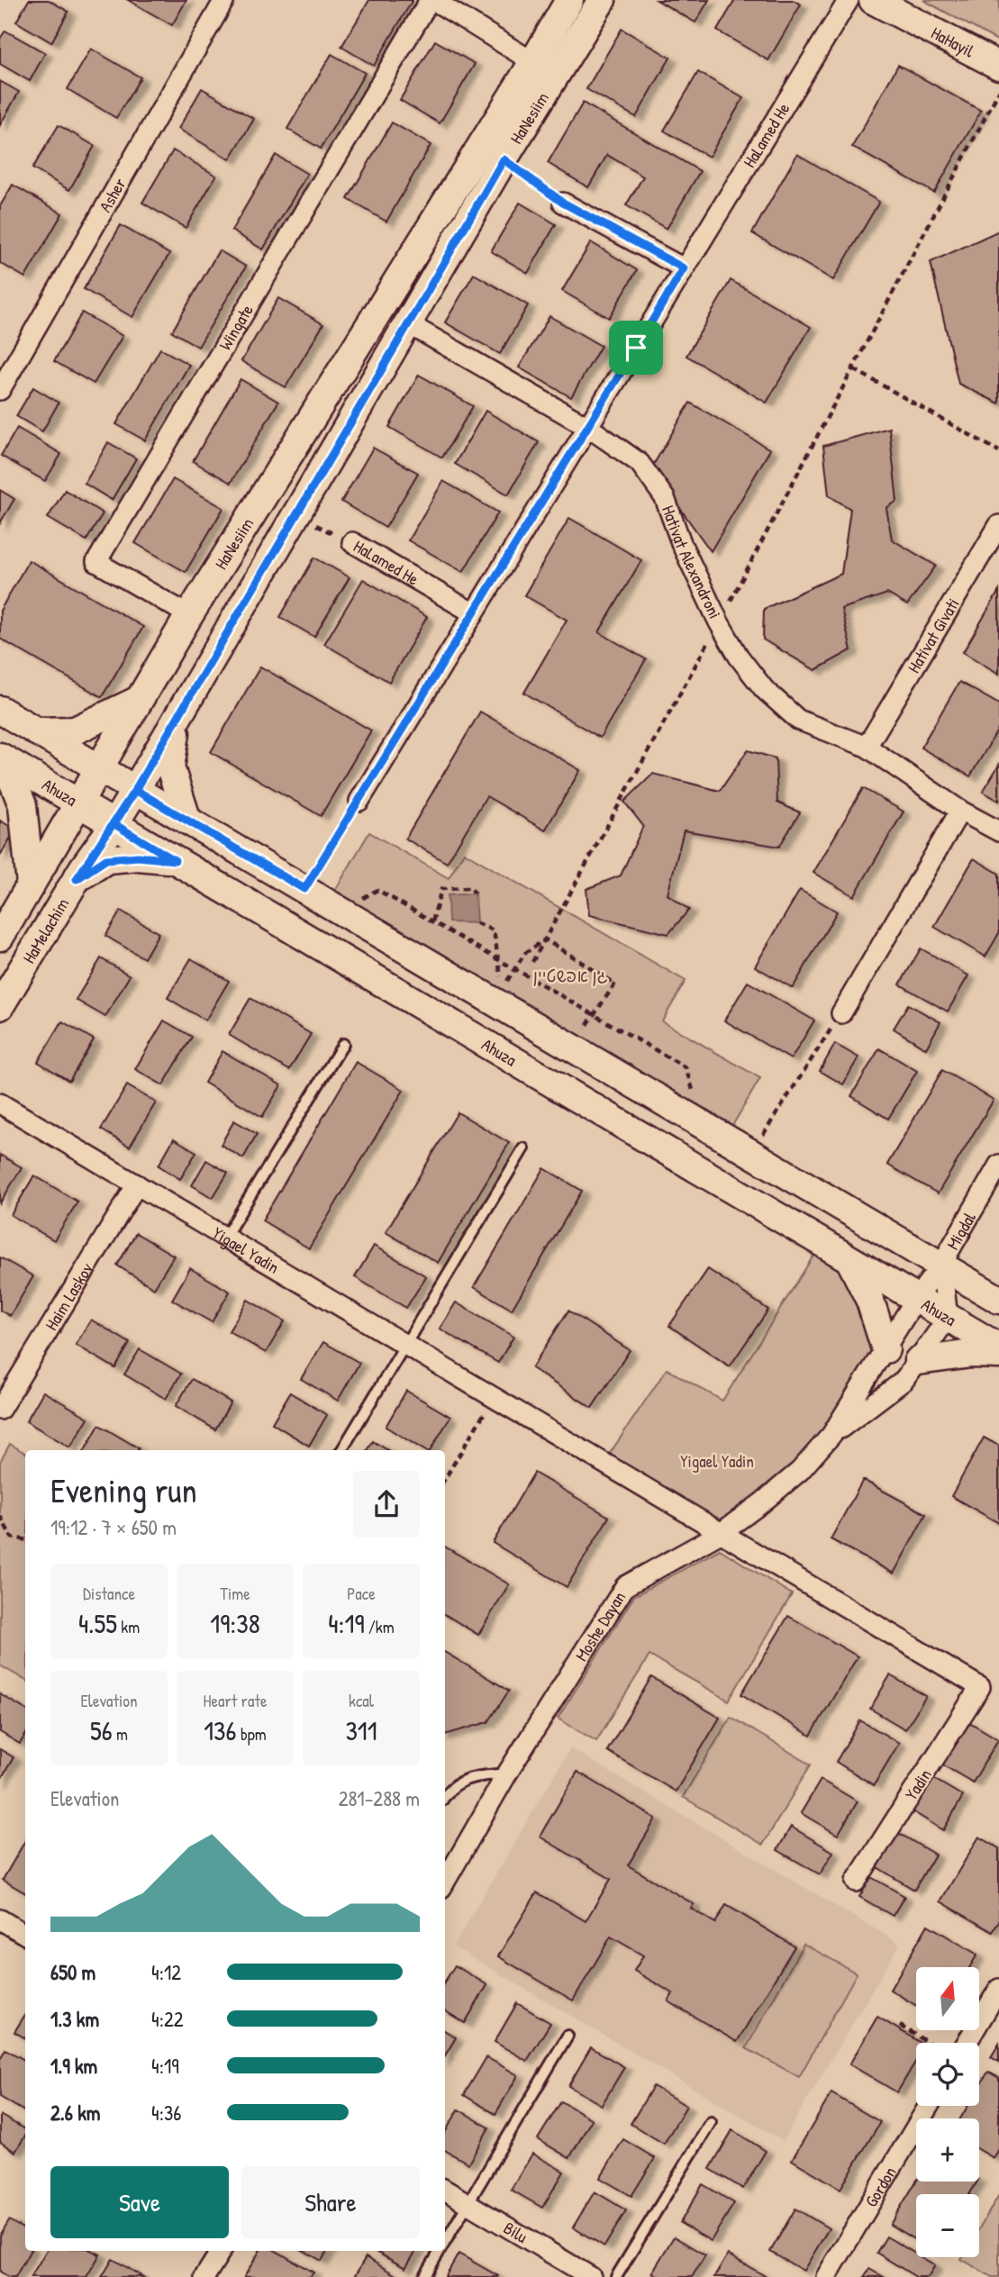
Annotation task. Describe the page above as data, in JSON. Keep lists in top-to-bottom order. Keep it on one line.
{"streets":{"main road":["HaHayil","HaNesiim","Ahuza","HaMelachim"],"street":["HaLamed He","Asher","Wingate","Hativat Alexandroni","Hativat Givati","Migdal","Yigael Yadin","Haim Laskov","Moshe Dayan","Yadin","Gordon","Bilu"]},"crossings":[["HaNesiim","HaLamed He"],["HaNesiim","Wingate"],["HaNesiim","Hativat Alexandroni"],["HaNesiim","Ahuza"],["HaNesiim","HaMelachim"],["HaLamed He","Hativat Alexandroni"],["Hativat Alexandroni","Hativat Givati"],["Ahuza","HaMelachim"],["Ahuza","Moshe Dayan"],["Migdal","Moshe Dayan"],["Yigael Yadin","Haim Laskov"],["Yigael Yadin","Moshe Dayan"],["Yigael Yadin","Yadin"]],"parks":["גן אפשטיין","Yigael Yadin"],"north":"top","page":{"heading":["Evening run","19:12 · 7 × 650 m"],"stats":[["Distance","4.55 km"],["Time","19:38"],["Pace","4:19 /km"],["Elevation","56 m"],["Heart rate","136 bpm"],["kcal","311"]],"chart":["Elevation","281–288 m"],"list":[{"name":"650 m","note":"4:12"},{"name":"1.3 km","note":"4:22"},{"name":"1.9 km","note":"4:19"},{"name":"2.6 km","note":"4:36"}],"map_buttons":["+","−"],"buttons":["Save","Share"]}}
